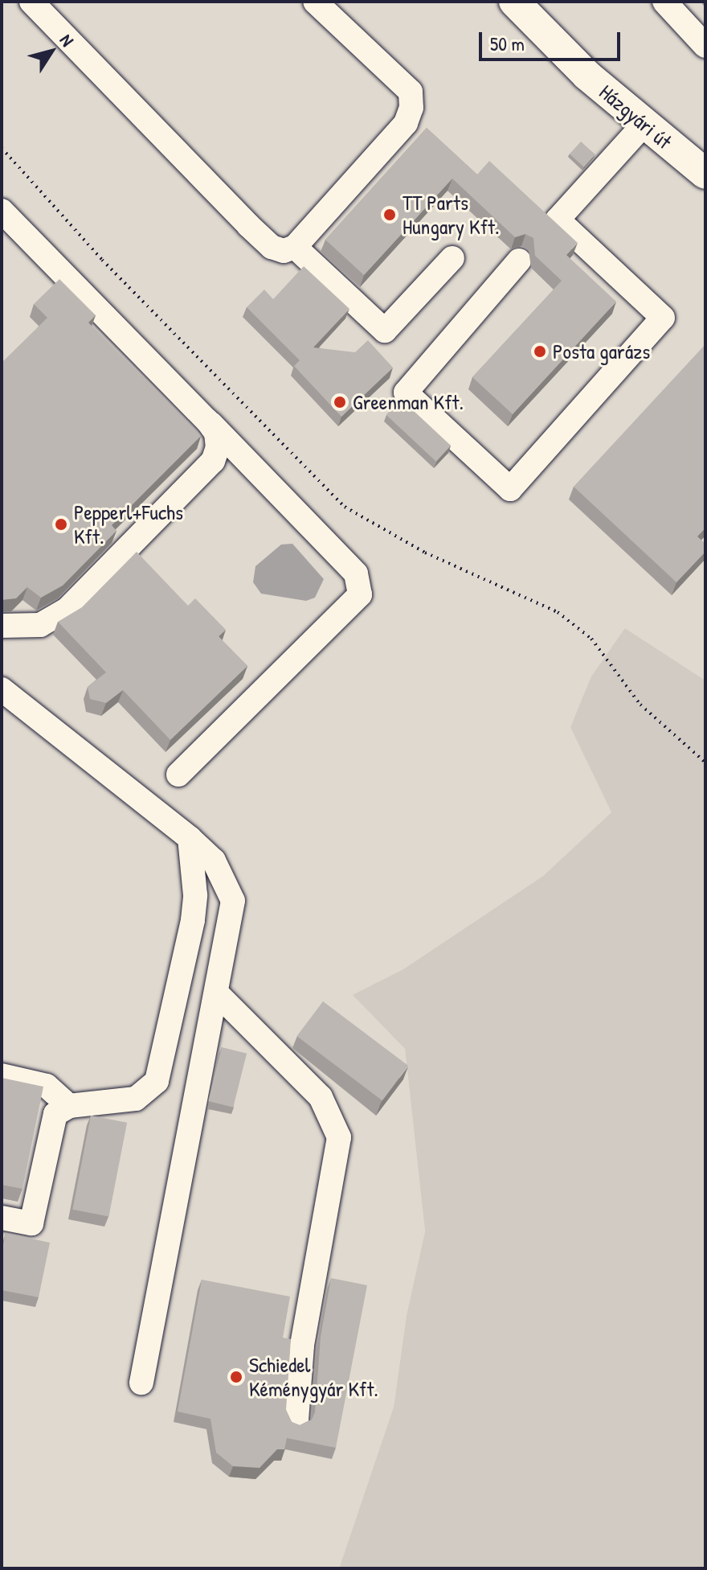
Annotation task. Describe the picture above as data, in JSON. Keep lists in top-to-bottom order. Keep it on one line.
{"streets":{"main road":["Házgyári út"]},"places":["TT Parts Hungary Kft.","Posta garázs","Greenman Kft.","Pepperl+Fuchs Kft.","Schiedel Kéménygyár Kft."],"scale_bar":"50 m","north":"top right"}
